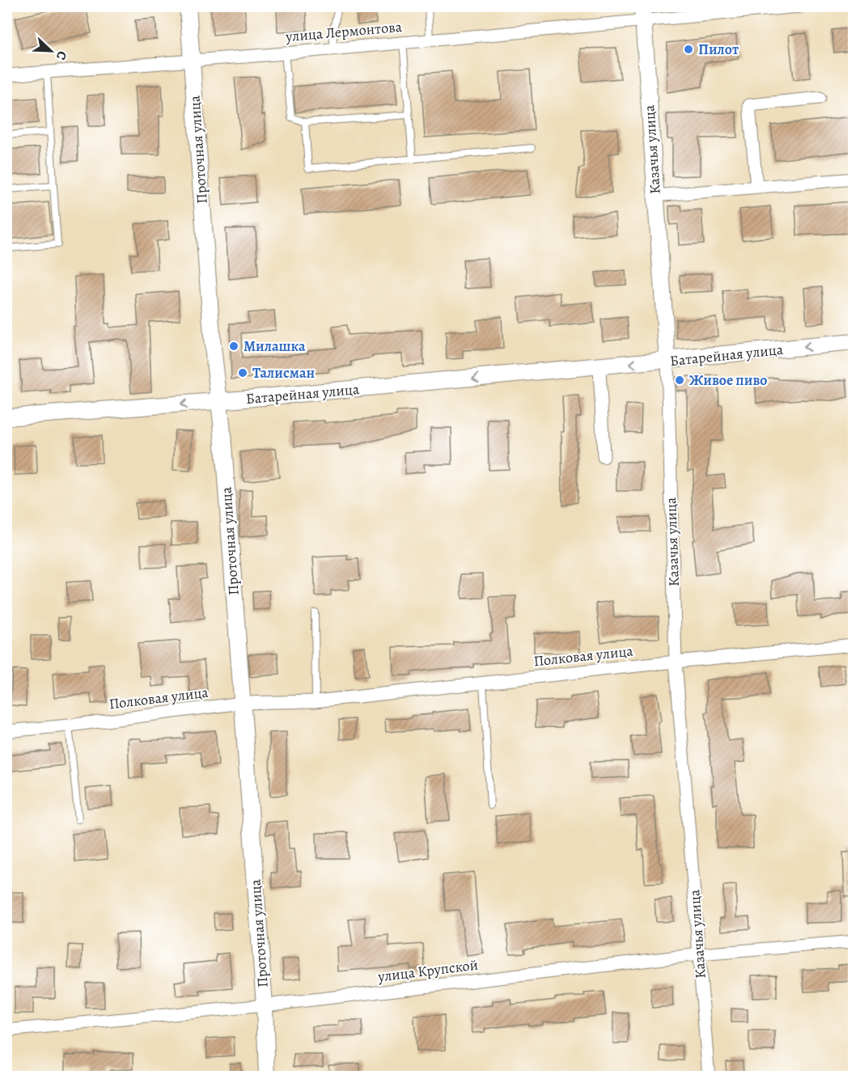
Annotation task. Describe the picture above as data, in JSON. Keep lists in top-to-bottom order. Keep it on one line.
{"streets":{"street":["улица Лермонтова","Проточная улица","Казачья улица","Батарейная улица","Полковая улица","улица Крупской"]},"crossings":[["улица Лермонтова","Проточная улица"],["улица Лермонтова","Казачья улица"],["Проточная улица","Батарейная улица"],["Проточная улица","Полковая улица"],["Проточная улица","улица Крупской"],["Казачья улица","Батарейная улица"],["Казачья улица","Полковая улица"],["Казачья улица","улица Крупской"]],"one_way":["Батарейная улица"],"places":["Пилот","Милашка","Талисман","Живое пиво"],"north":"bottom right"}
